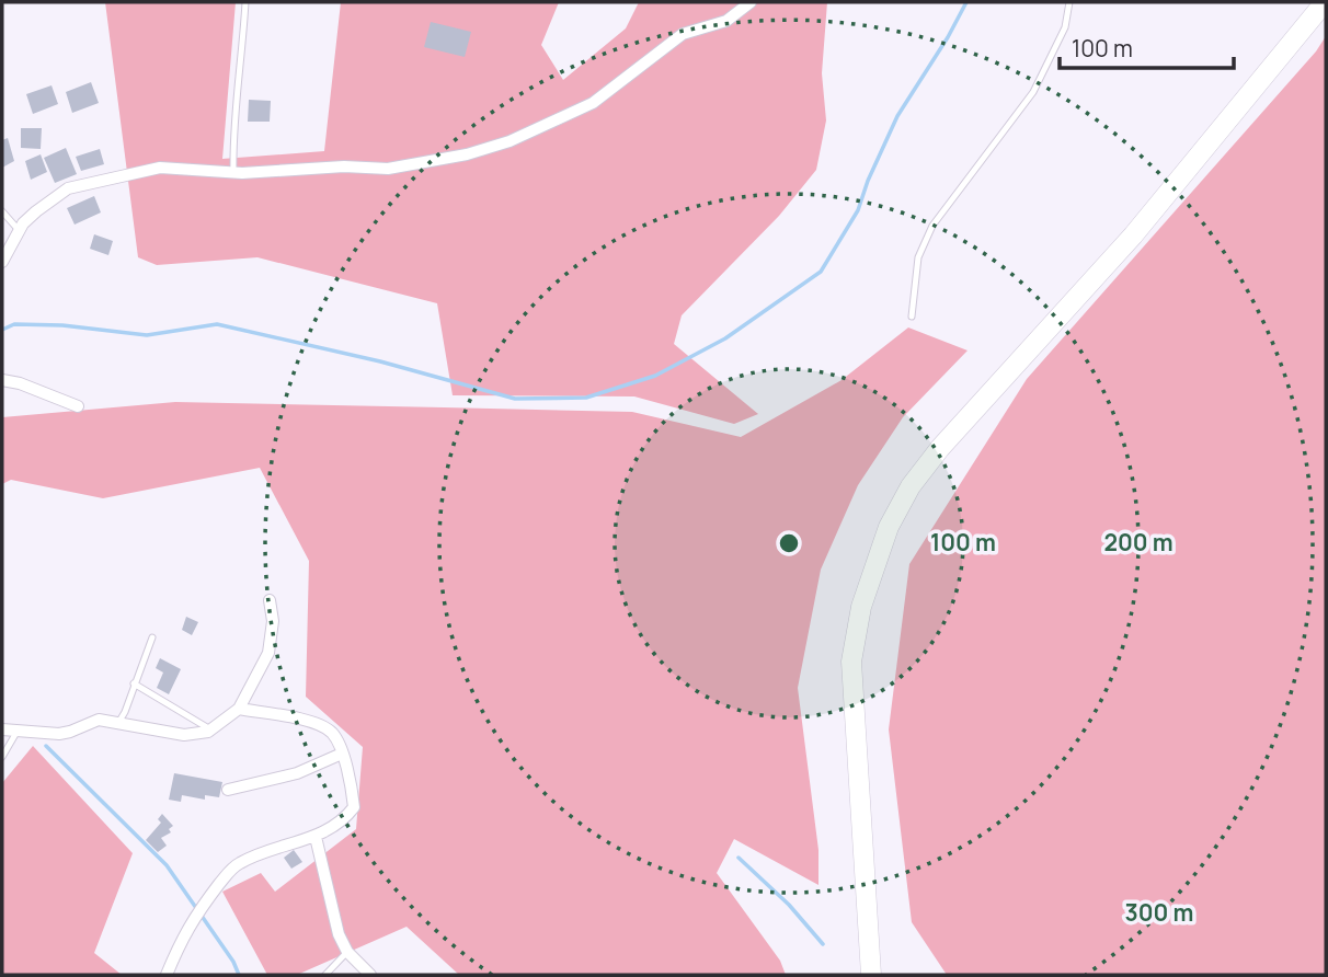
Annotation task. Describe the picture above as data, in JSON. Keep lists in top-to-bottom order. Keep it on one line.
{"scale_bar":"100 m","rings":["100 m","200 m","300 m"]}
